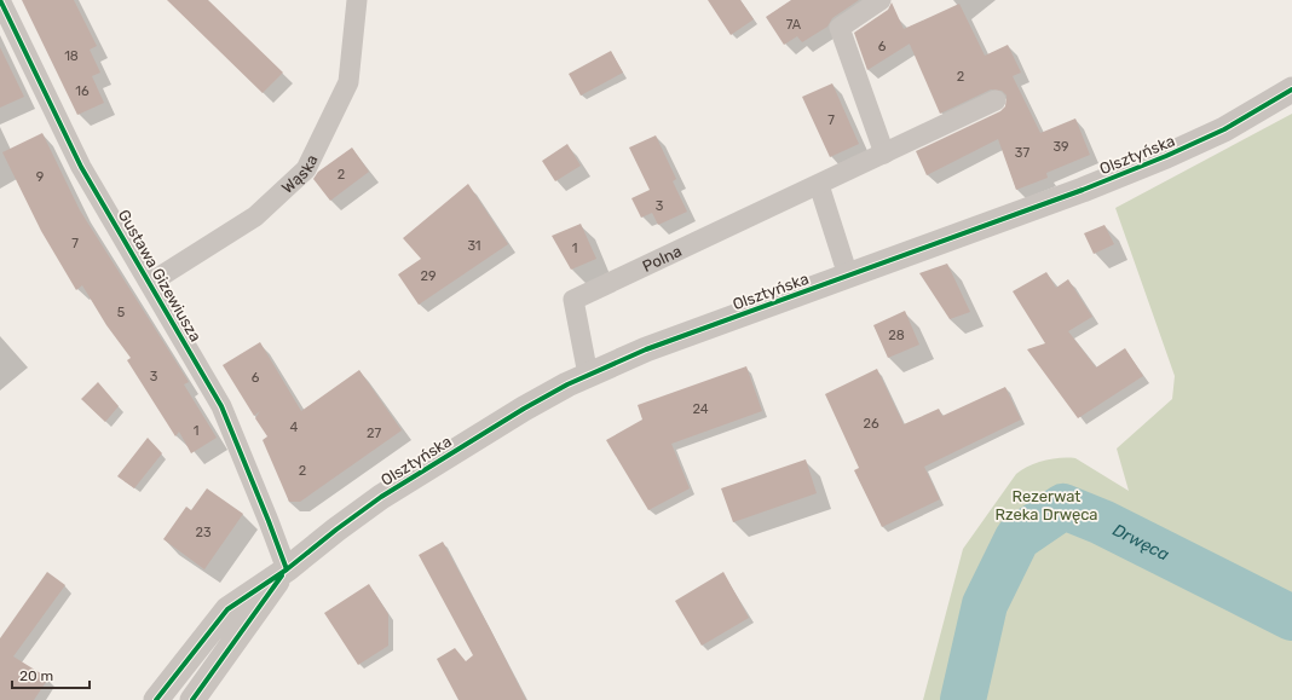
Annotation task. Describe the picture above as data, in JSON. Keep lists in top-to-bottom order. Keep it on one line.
{"streets":{"street":["Olsztyńska","Wąska","Polna","Gustawa Gizewiusza"]},"crossings":[["Olsztyńska","Polna"],["Olsztyńska","Gustawa Gizewiusza"],["Wąska","Gustawa Gizewiusza"]],"water":["Drwęca"],"parks":["Rezerwat Rzeka Drwęca"],"house_numbers":["7A","6","18","2","16","7","39","37","2","9","3","7","31","1","29","5","28","3","6","24","26","4","1","27","2","23"],"scale_bar":"20 m"}
